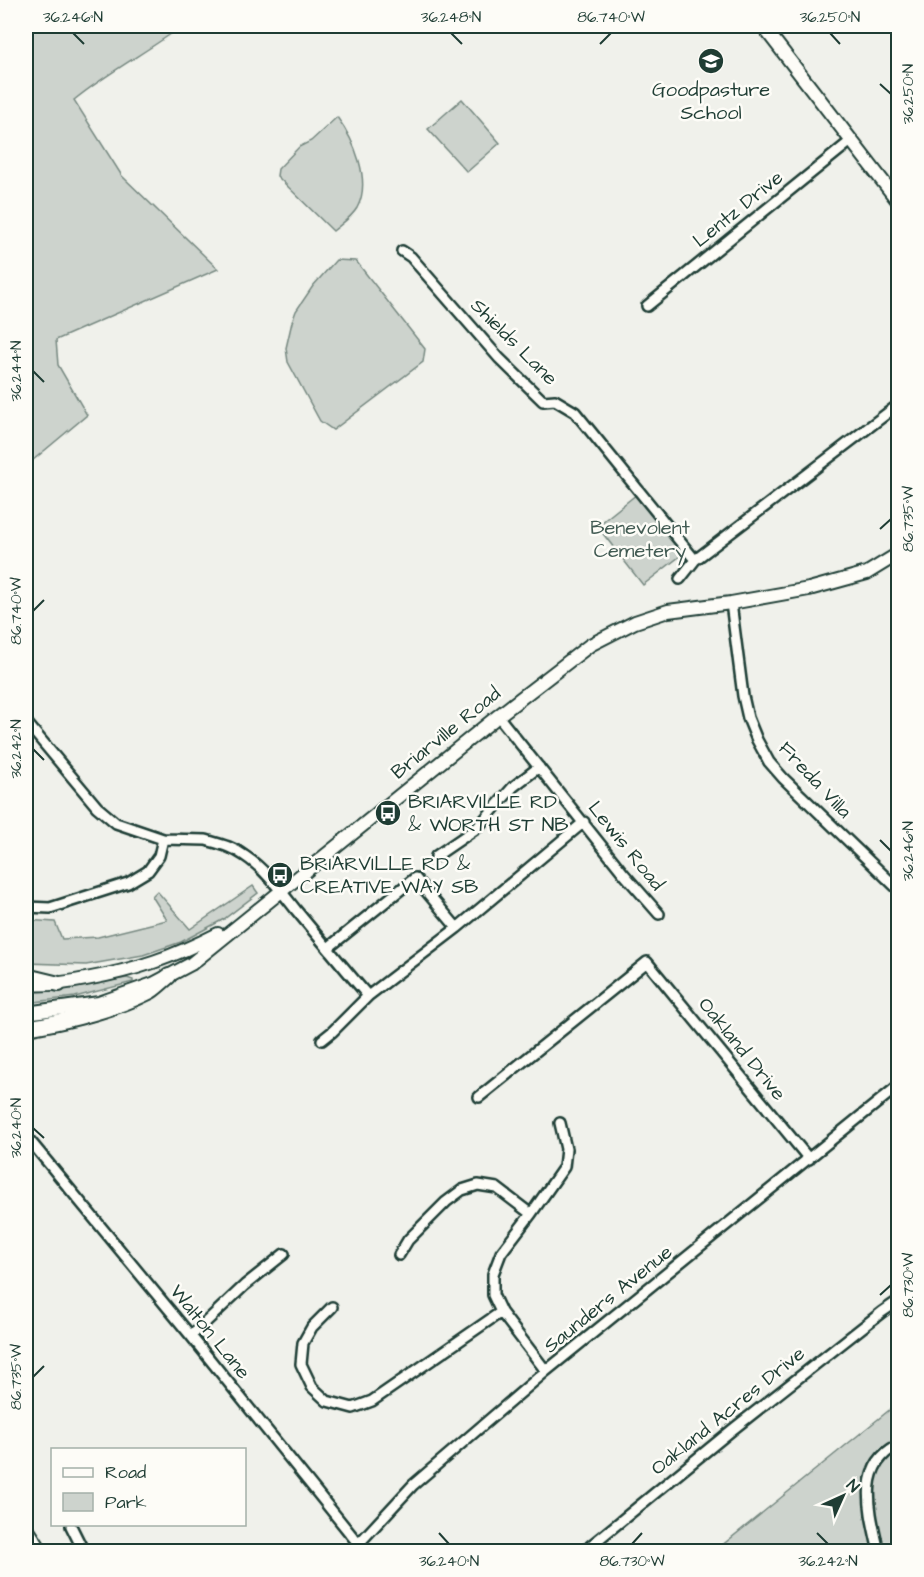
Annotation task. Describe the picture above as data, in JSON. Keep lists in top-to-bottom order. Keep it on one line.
{"streets":{"main road":["Briarville Road"],"street":["Lentz Drive","Shields Lane","Freda Villa","Lewis Road","Oakland Drive","Saunders Avenue","Walton Lane","Oakland Acres Drive"]},"crossings":[["Briarville Road","Freda Villa"],["Briarville Road","Lewis Road"],["Oakland Drive","Saunders Avenue"],["Saunders Avenue","Walton Lane"]],"parks":["Benevolent Cemetery"],"places":{"school or university":["Goodpasture School"],"bus stop":["BRIARVILLE RD & WORTH ST NB","BRIARVILLE RD & CREATIVE WAY SB"]},"legend":["Road","Park"],"north":"top right","coordinates":["36.246°N","36.248°N","86.740°W","36.250°N","36.244°N","86.735°W","36.242°N","36.240°N","86.730°W"]}
